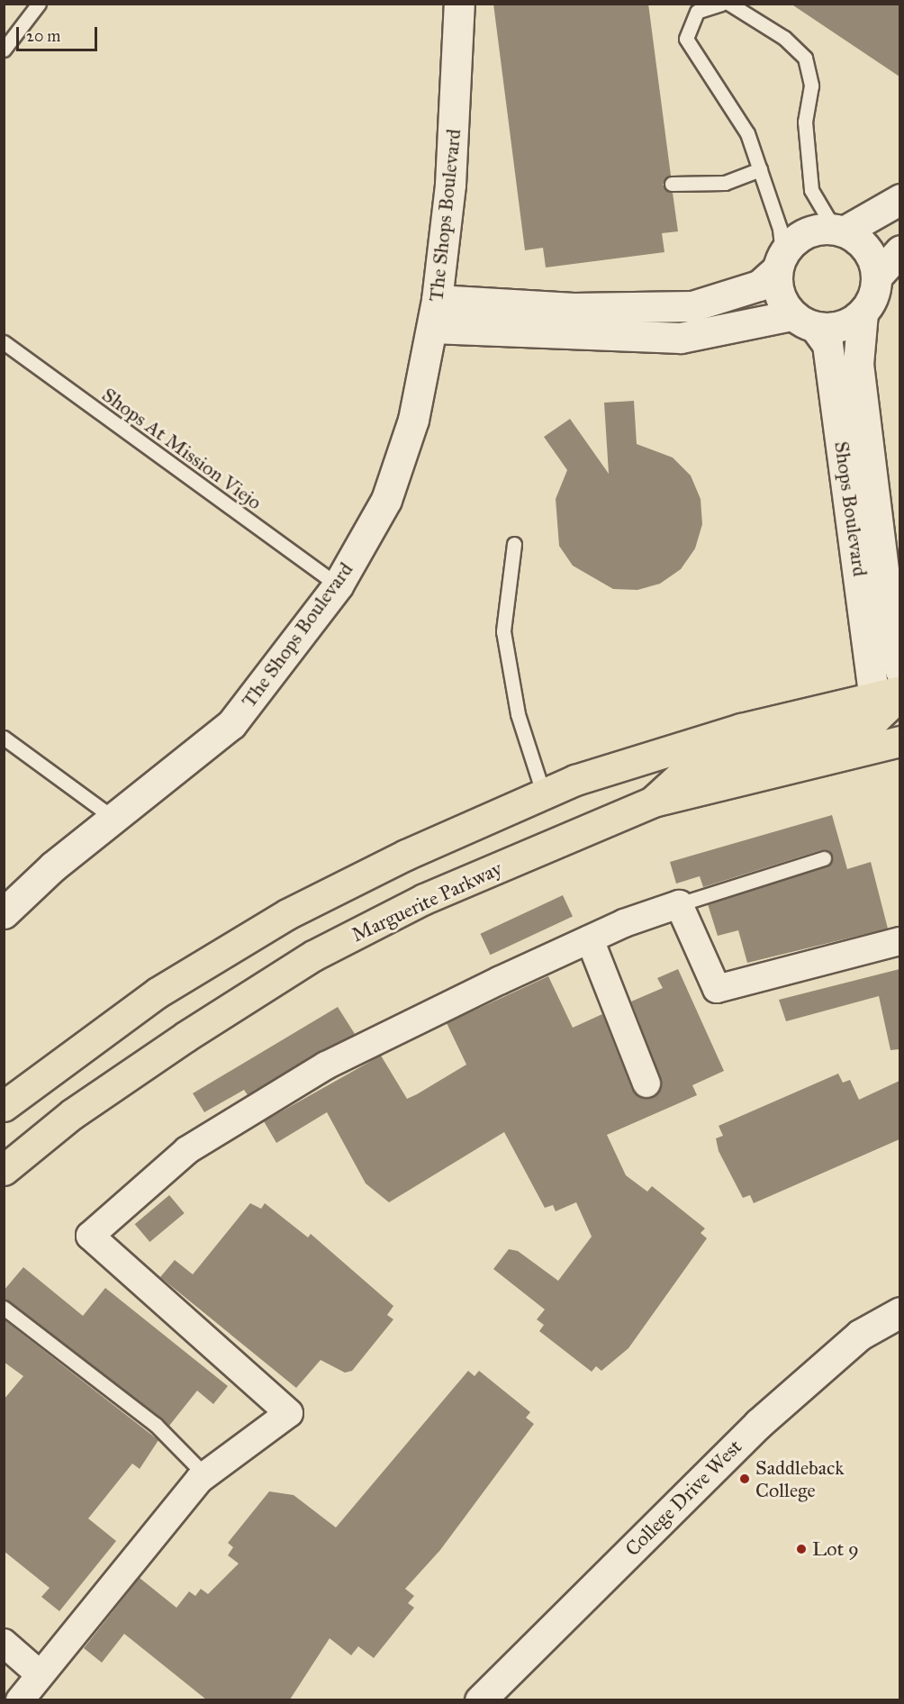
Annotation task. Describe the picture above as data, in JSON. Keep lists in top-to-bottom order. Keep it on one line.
{"streets":{"main road":["Marguerite Parkway"],"street":["The Shops Boulevard","Shops Boulevard","College Drive West"],"lane":["Shops At Mission Viejo"]},"crossings":[["The Shops Boulevard","Shops At Mission Viejo"]],"places":["Saddleback College","Lot 9"],"scale_bar":"20 m"}
